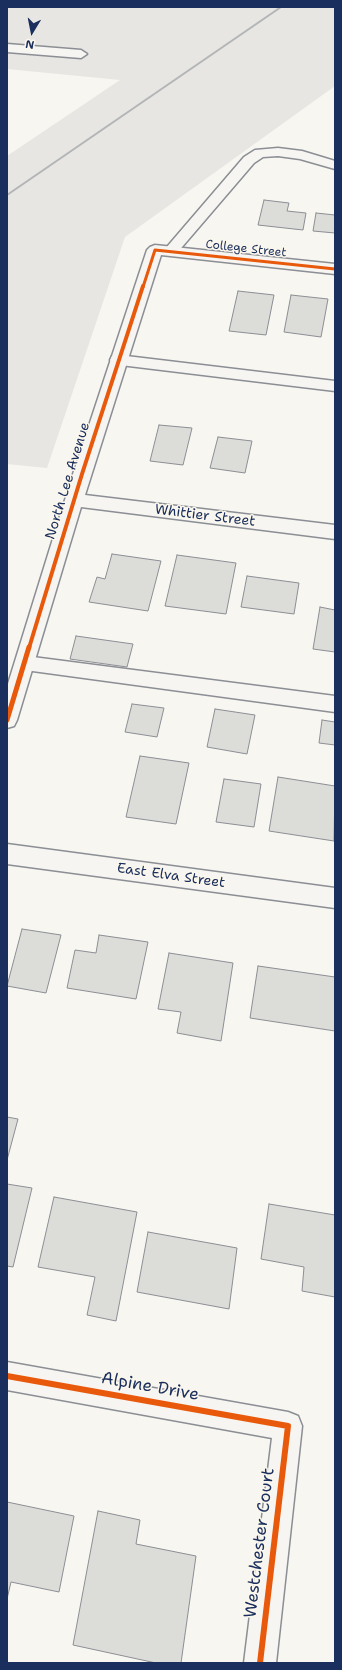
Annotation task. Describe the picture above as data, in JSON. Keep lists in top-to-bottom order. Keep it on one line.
{"streets":{"street":["College Street","North Lee Avenue","Whittier Street","East Elva Street","Alpine Drive","Westchester Court"]},"crossings":[["College Street","North Lee Avenue"],["North Lee Avenue","Whittier Street"],["Alpine Drive","Westchester Court"]],"north":"bottom"}
